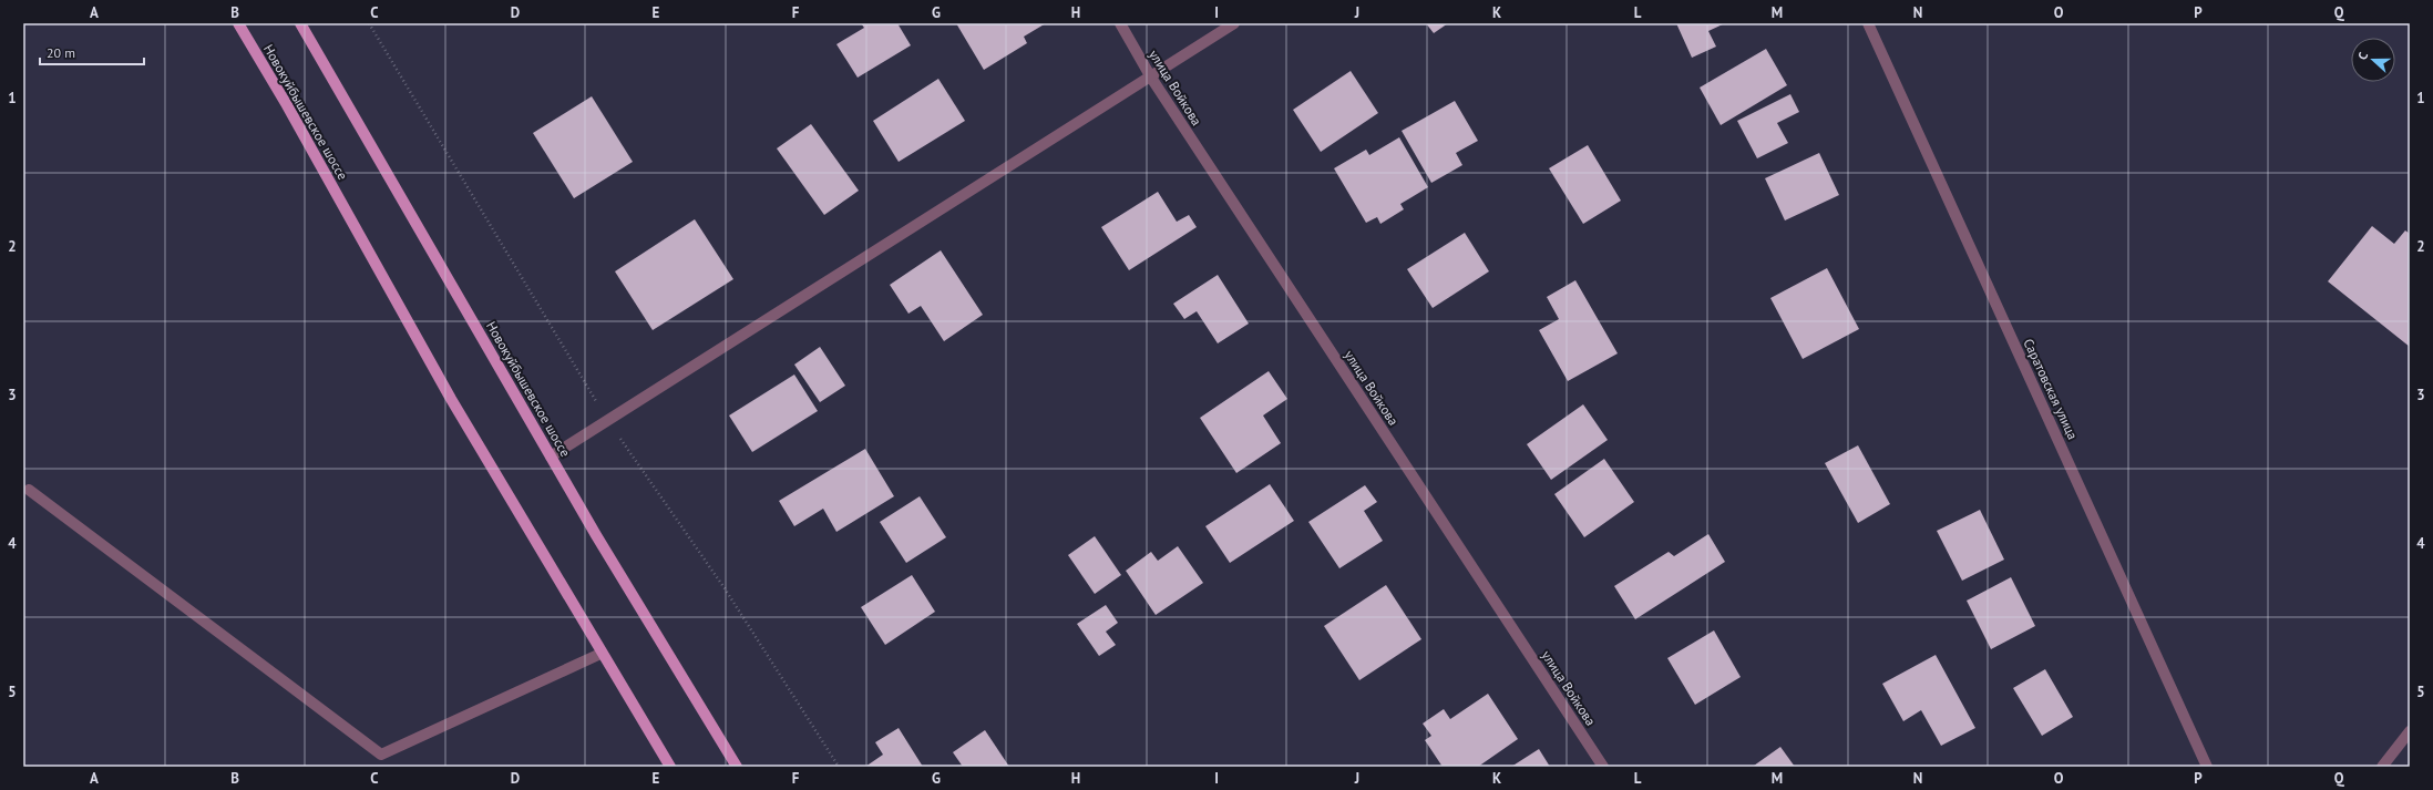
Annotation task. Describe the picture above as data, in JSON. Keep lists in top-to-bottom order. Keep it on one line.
{"streets":{"main road":["Новокуйбышевское шоссе"],"street":["улица Войкова","Саратовская улица"]},"scale_bar":"20 m","north":"left","grid":{"columns":["A","B","C","D","E","F","G","H","I","J","K","L","M","N","O","P","Q"],"rows":["1","2","3","4","5"]}}
